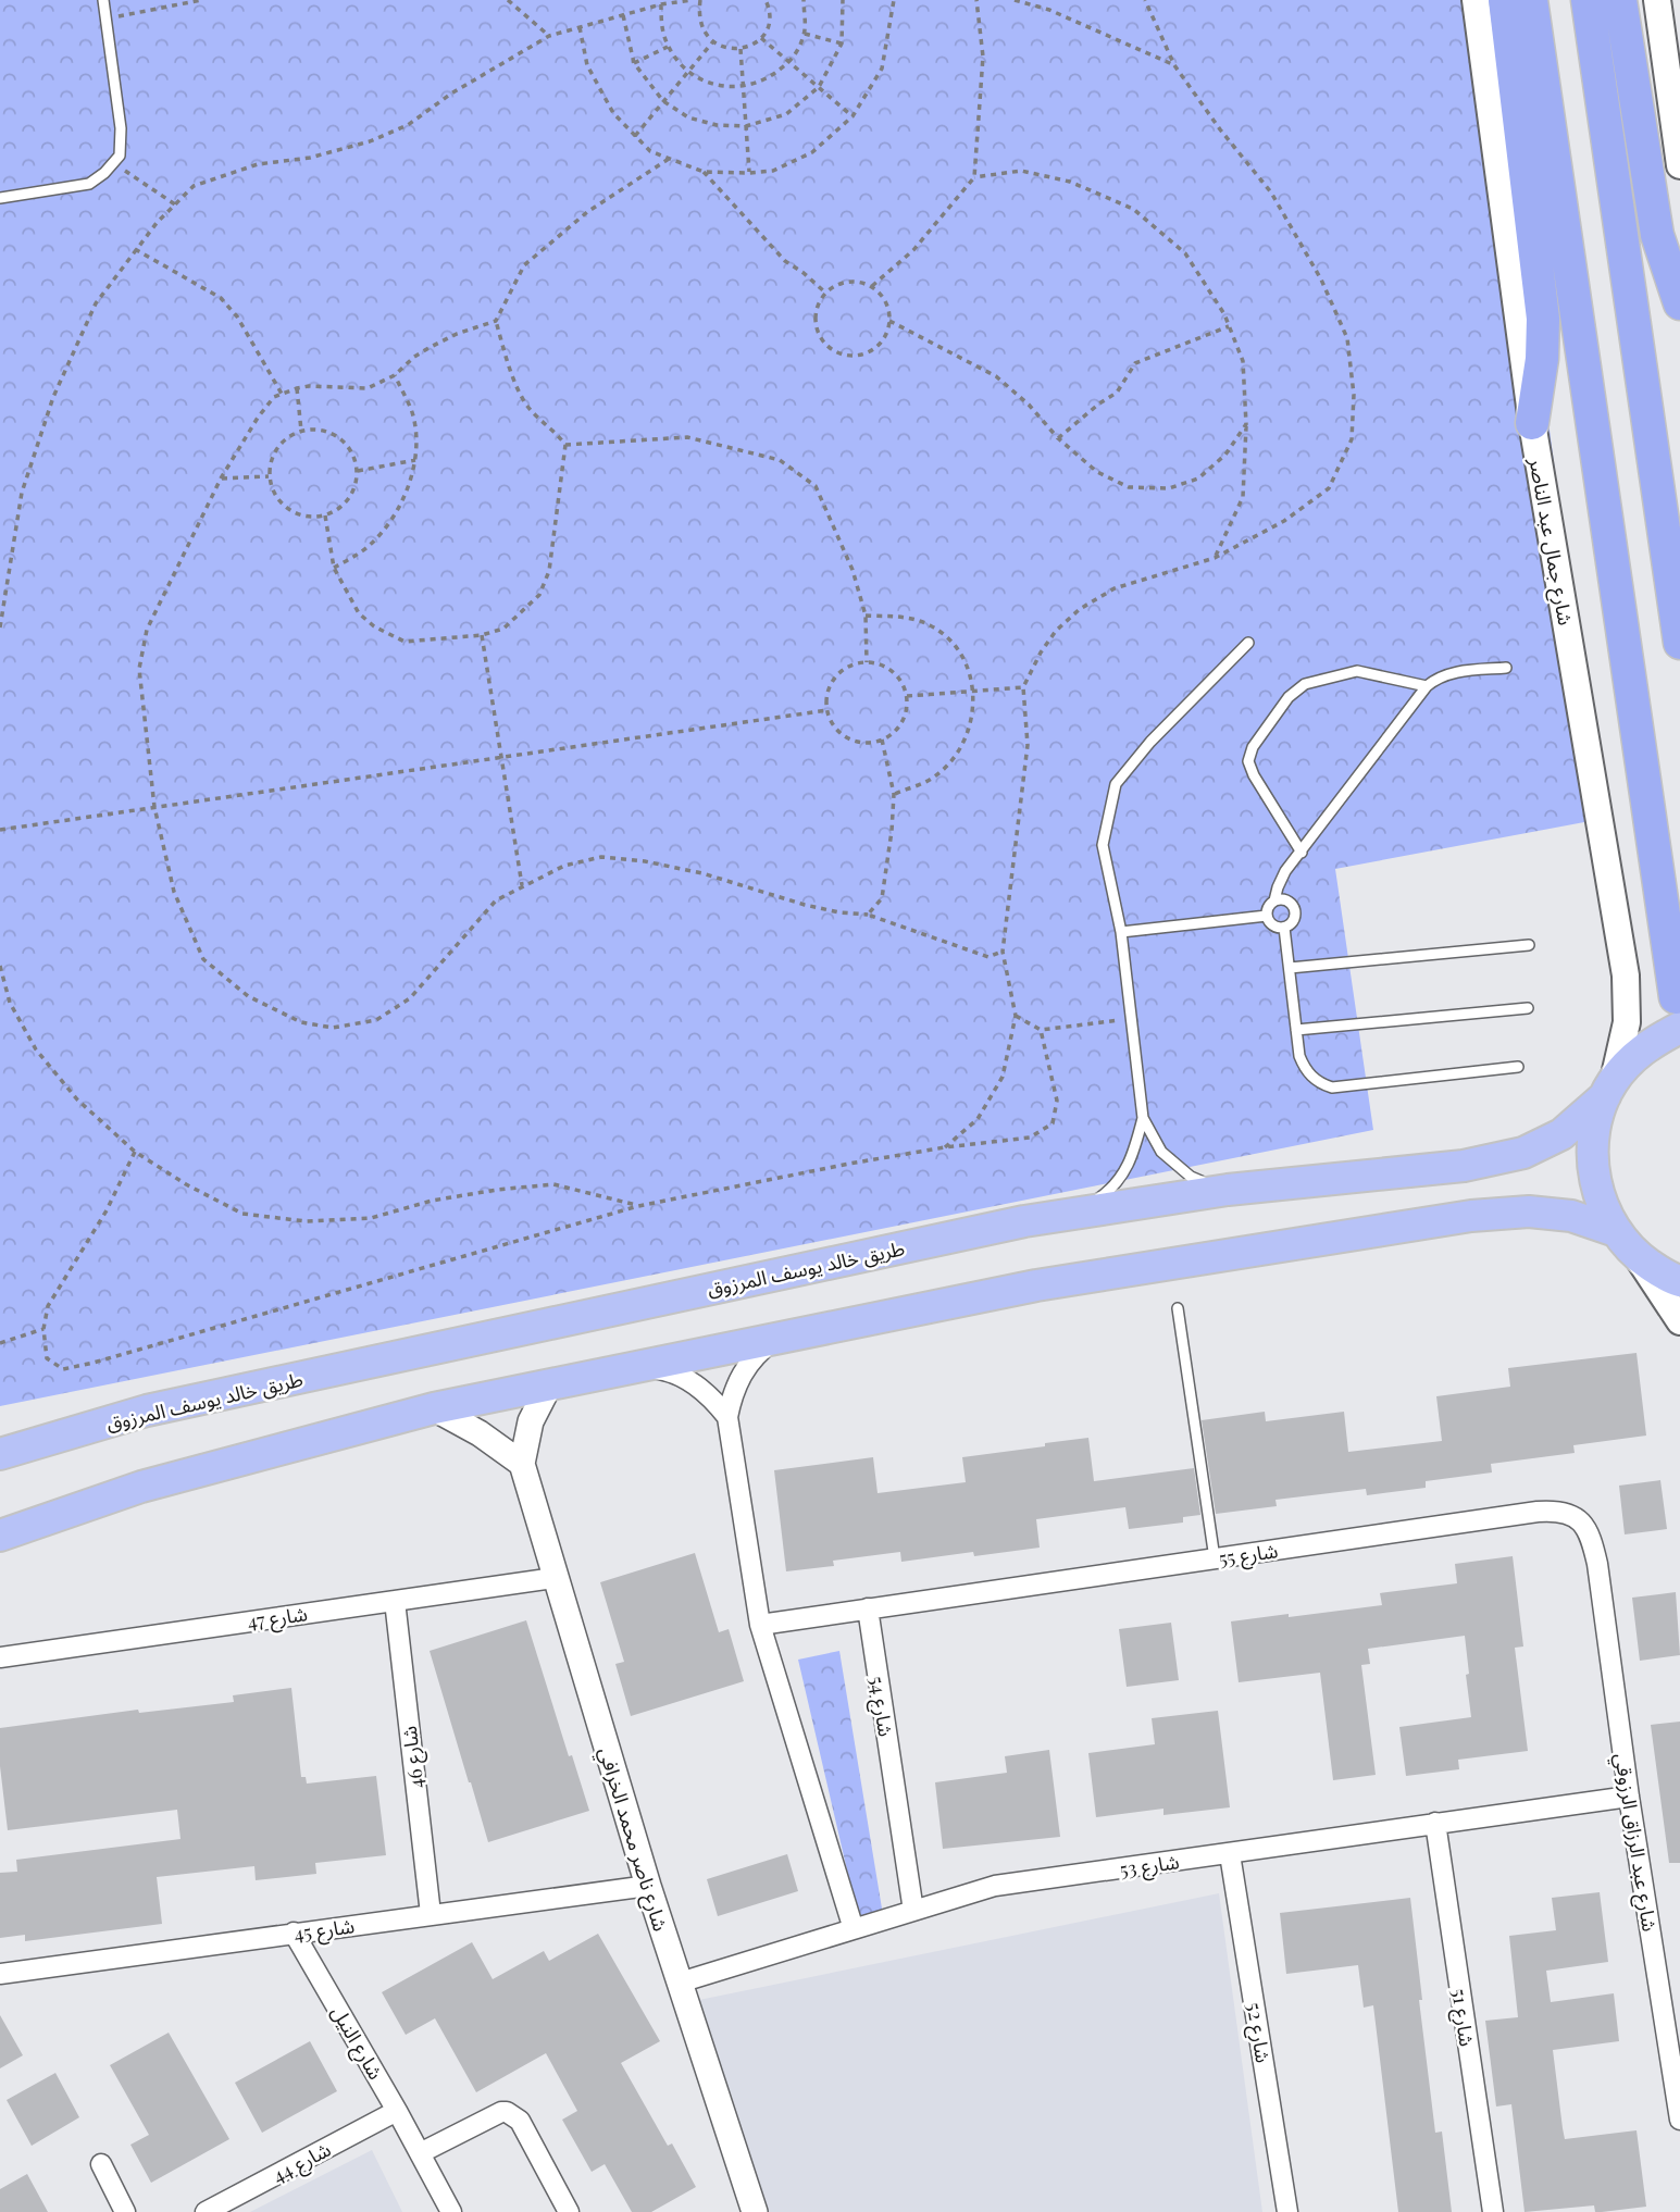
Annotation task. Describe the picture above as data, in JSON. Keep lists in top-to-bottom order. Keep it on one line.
{"streets":{"main road":["شارع جمال عبد الناصر","طريق خالد يوسف المرزوق"],"street":["شارع 55","شارع 47","شارع 54","شارع 46","شارع ناصر محمد الخرافي","شارع عبد الرزاق الرزوقي","شارع 53","شارع 45","شارع 51","شارع 52","شارع النيل","شارع 44"]},"crossings":[["شارع جمال عبد الناصر","طريق خالد يوسف المرزوق"],["شارع 55","شارع 54"],["شارع 55","شارع عبد الرزاق الرزوقي"],["شارع 47","شارع 46"],["شارع 47","شارع ناصر محمد الخرافي"],["شارع 54","شارع 53"],["شارع 46","شارع 45"],["شارع ناصر محمد الخرافي","شارع 53"],["شارع ناصر محمد الخرافي","شارع 45"],["شارع عبد الرزاق الرزوقي","شارع 53"],["شارع 53","شارع 51"],["شارع 53","شارع 52"],["شارع 45","شارع النيل"],["شارع النيل","شارع 44"]]}
